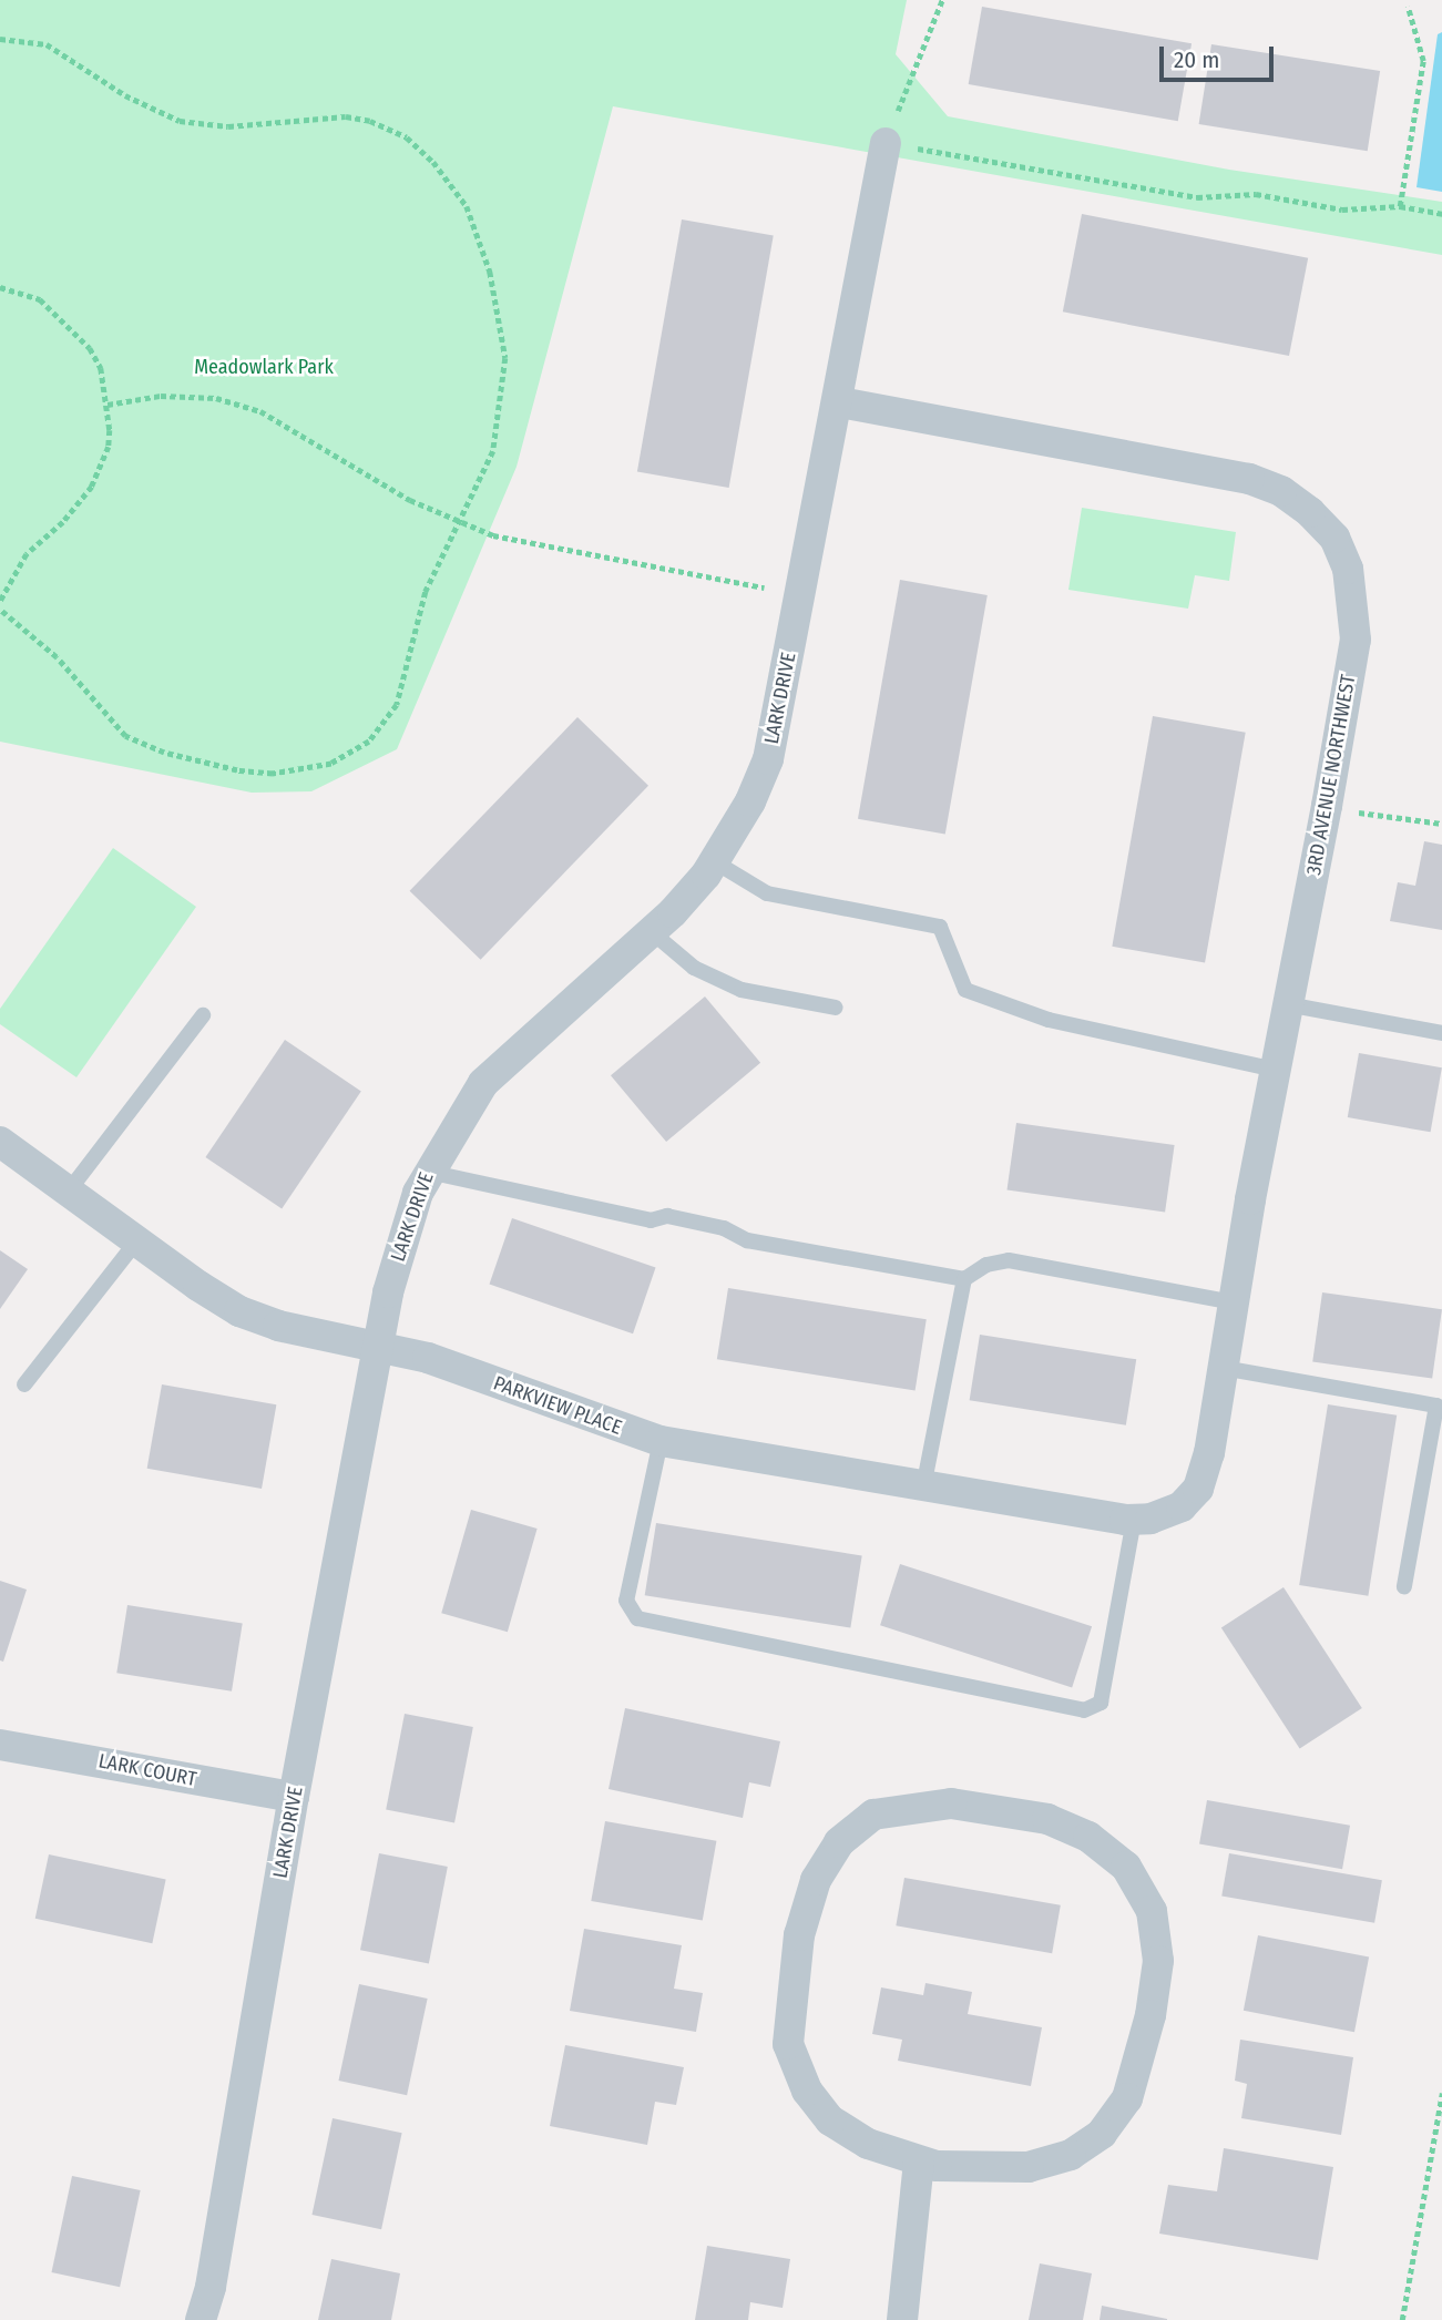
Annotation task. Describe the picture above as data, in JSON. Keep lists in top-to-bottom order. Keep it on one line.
{"streets":{"street":["LARK DRIVE","3RD AVENUE NORTHWEST","PARKVIEW PLACE","LARK COURT"]},"crossings":[["LARK DRIVE","3RD AVENUE NORTHWEST"],["LARK DRIVE","PARKVIEW PLACE"],["LARK DRIVE","LARK COURT"],["3RD AVENUE NORTHWEST","PARKVIEW PLACE"]],"parks":["Meadowlark Park"],"scale_bar":"20 m"}
